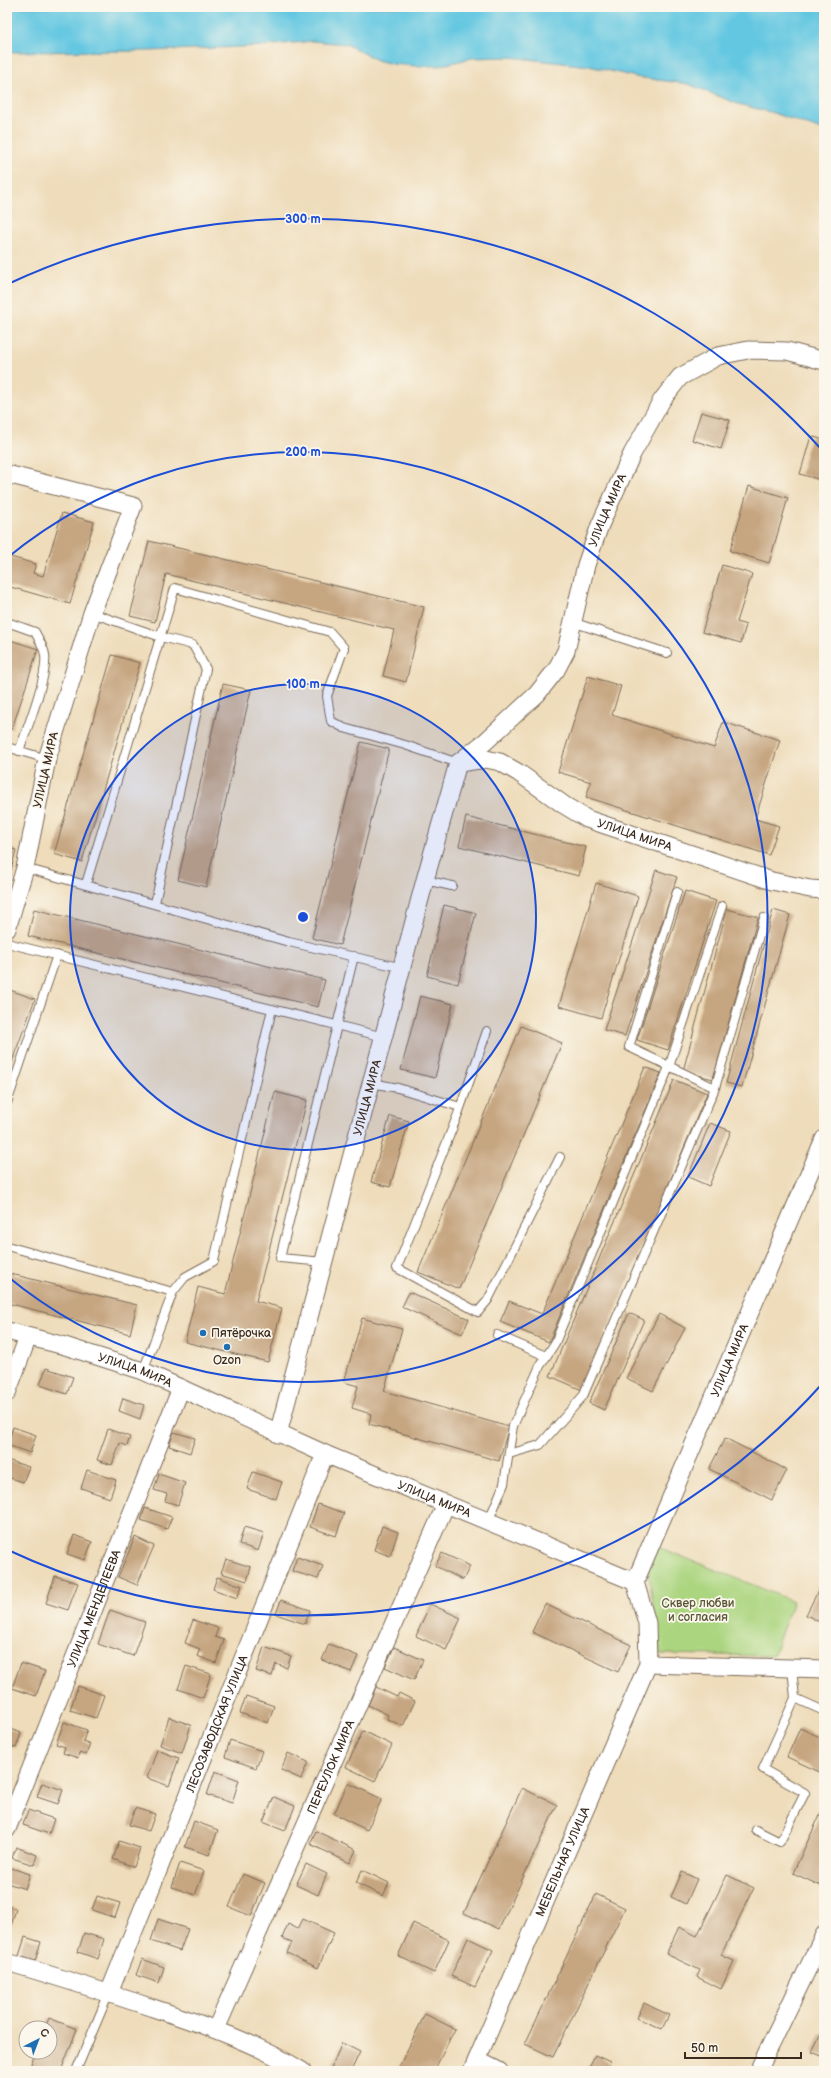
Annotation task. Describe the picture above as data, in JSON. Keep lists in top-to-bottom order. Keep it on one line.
{"streets":{"street":["УЛИЦА МИРА","УЛИЦА МЕНДЕЛЕЕВА","ЛЕСОЗАВОДСКАЯ УЛИЦА","ПЕРЕУЛОК МИРА","МЕБЕЛЬНАЯ УЛИЦА"]},"crossings":[["УЛИЦА МИРА","УЛИЦА МЕНДЕЛЕЕВА"],["УЛИЦА МИРА","ЛЕСОЗАВОДСКАЯ УЛИЦА"],["УЛИЦА МИРА","ПЕРЕУЛОК МИРА"]],"parks":["Сквер любви и согласия"],"places":["Пятёрочка","Ozon"],"scale_bar":"50 m","north":"top right","rings":["300 m","200 m","100 m"]}
